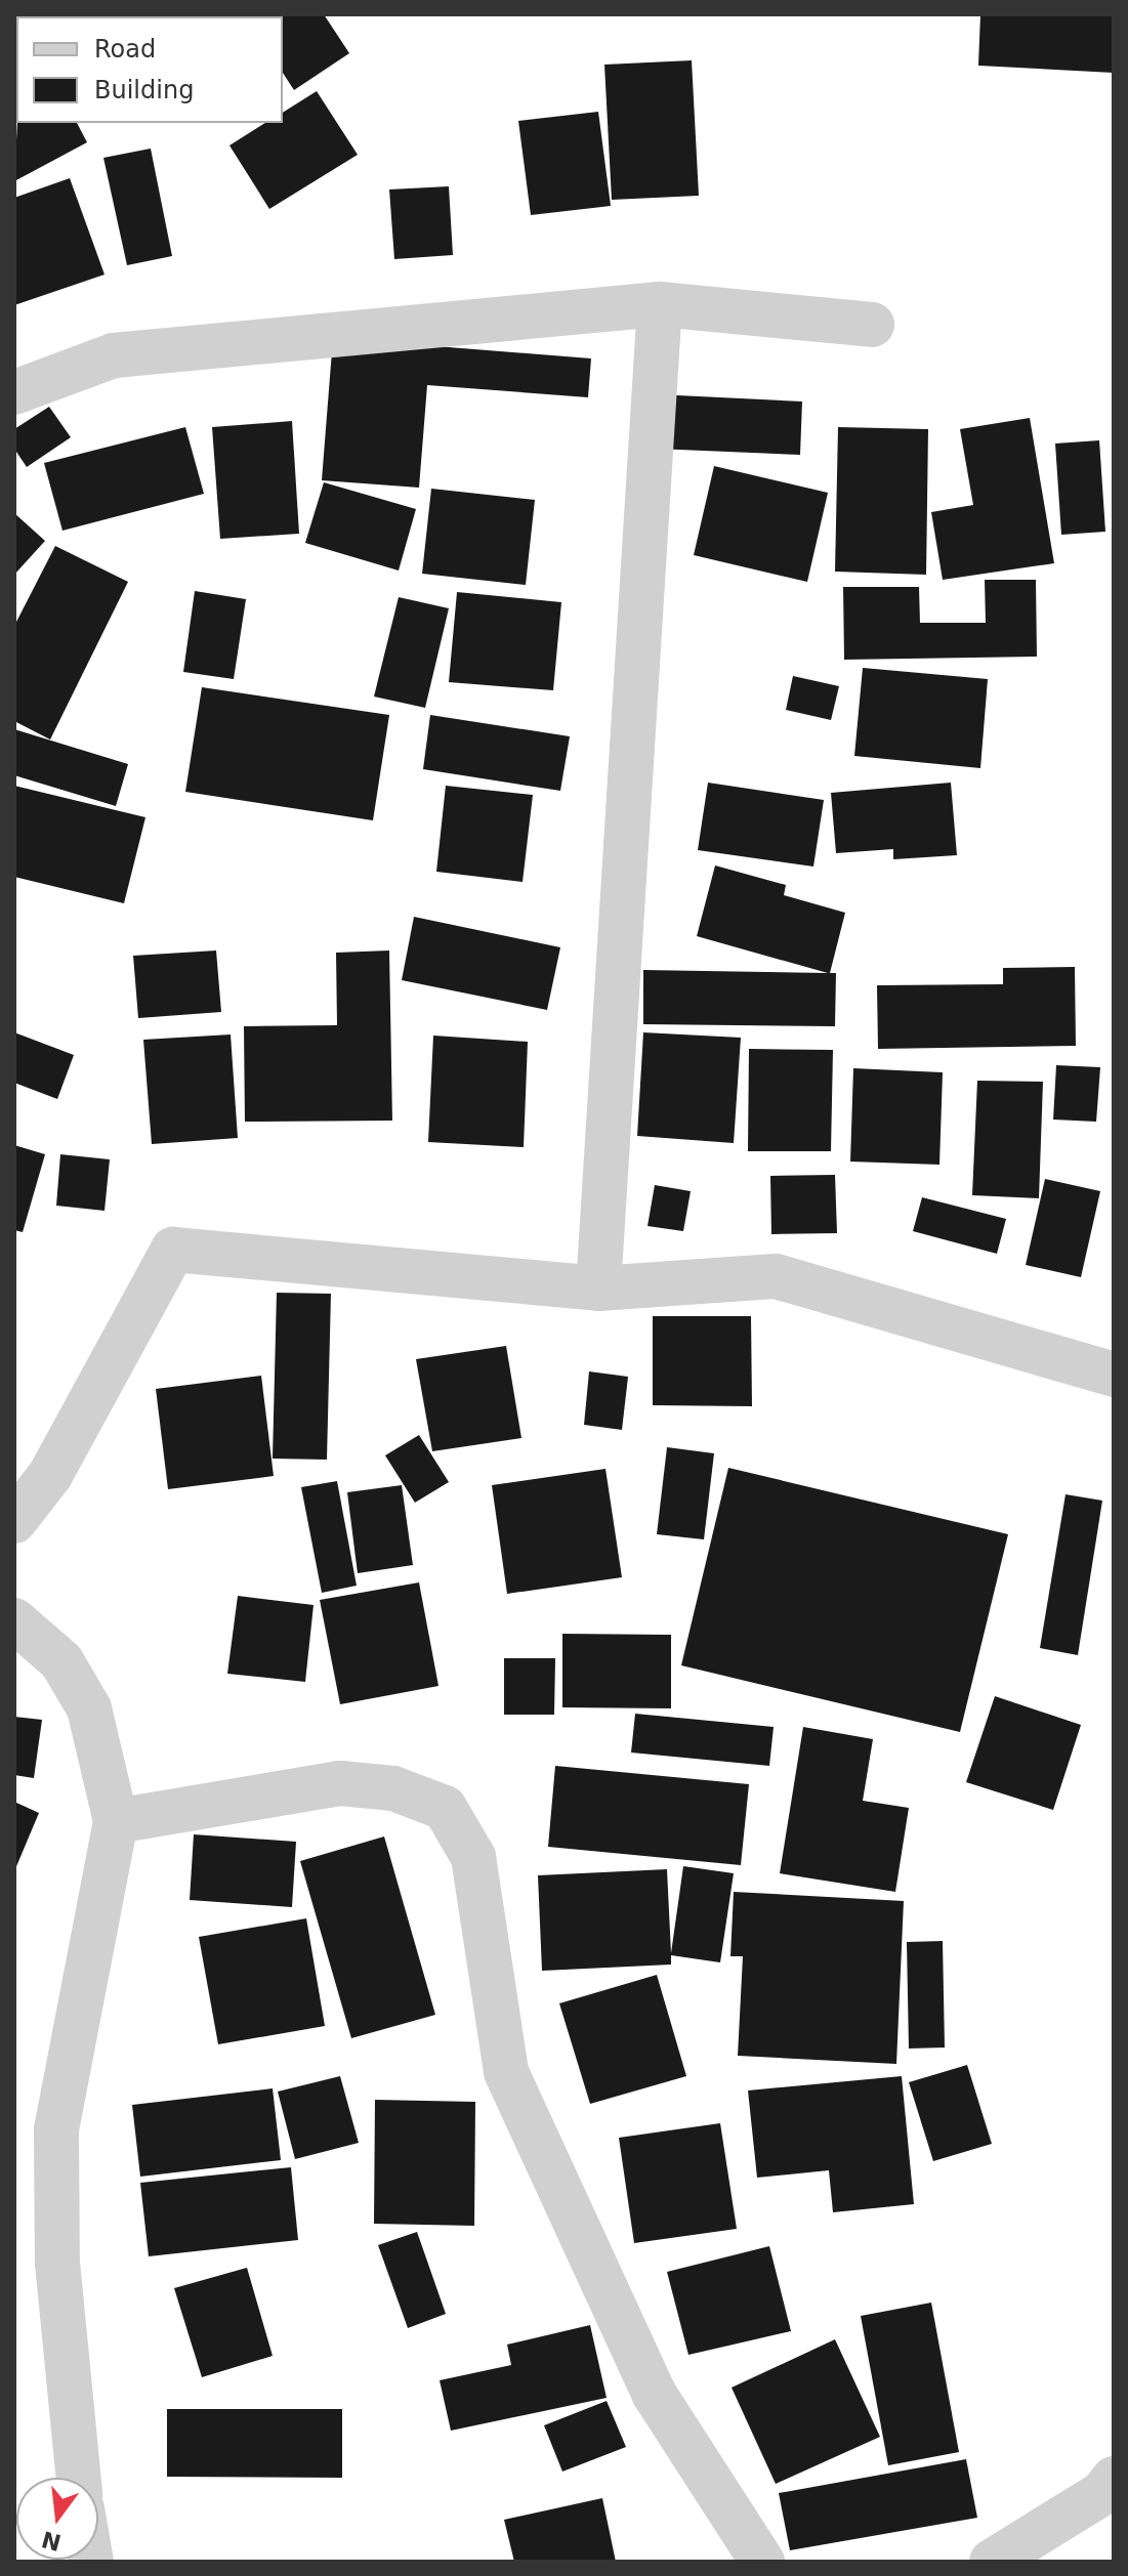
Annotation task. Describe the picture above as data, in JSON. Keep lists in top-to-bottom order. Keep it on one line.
{"legend":["Road","Building"],"north":"bottom"}
